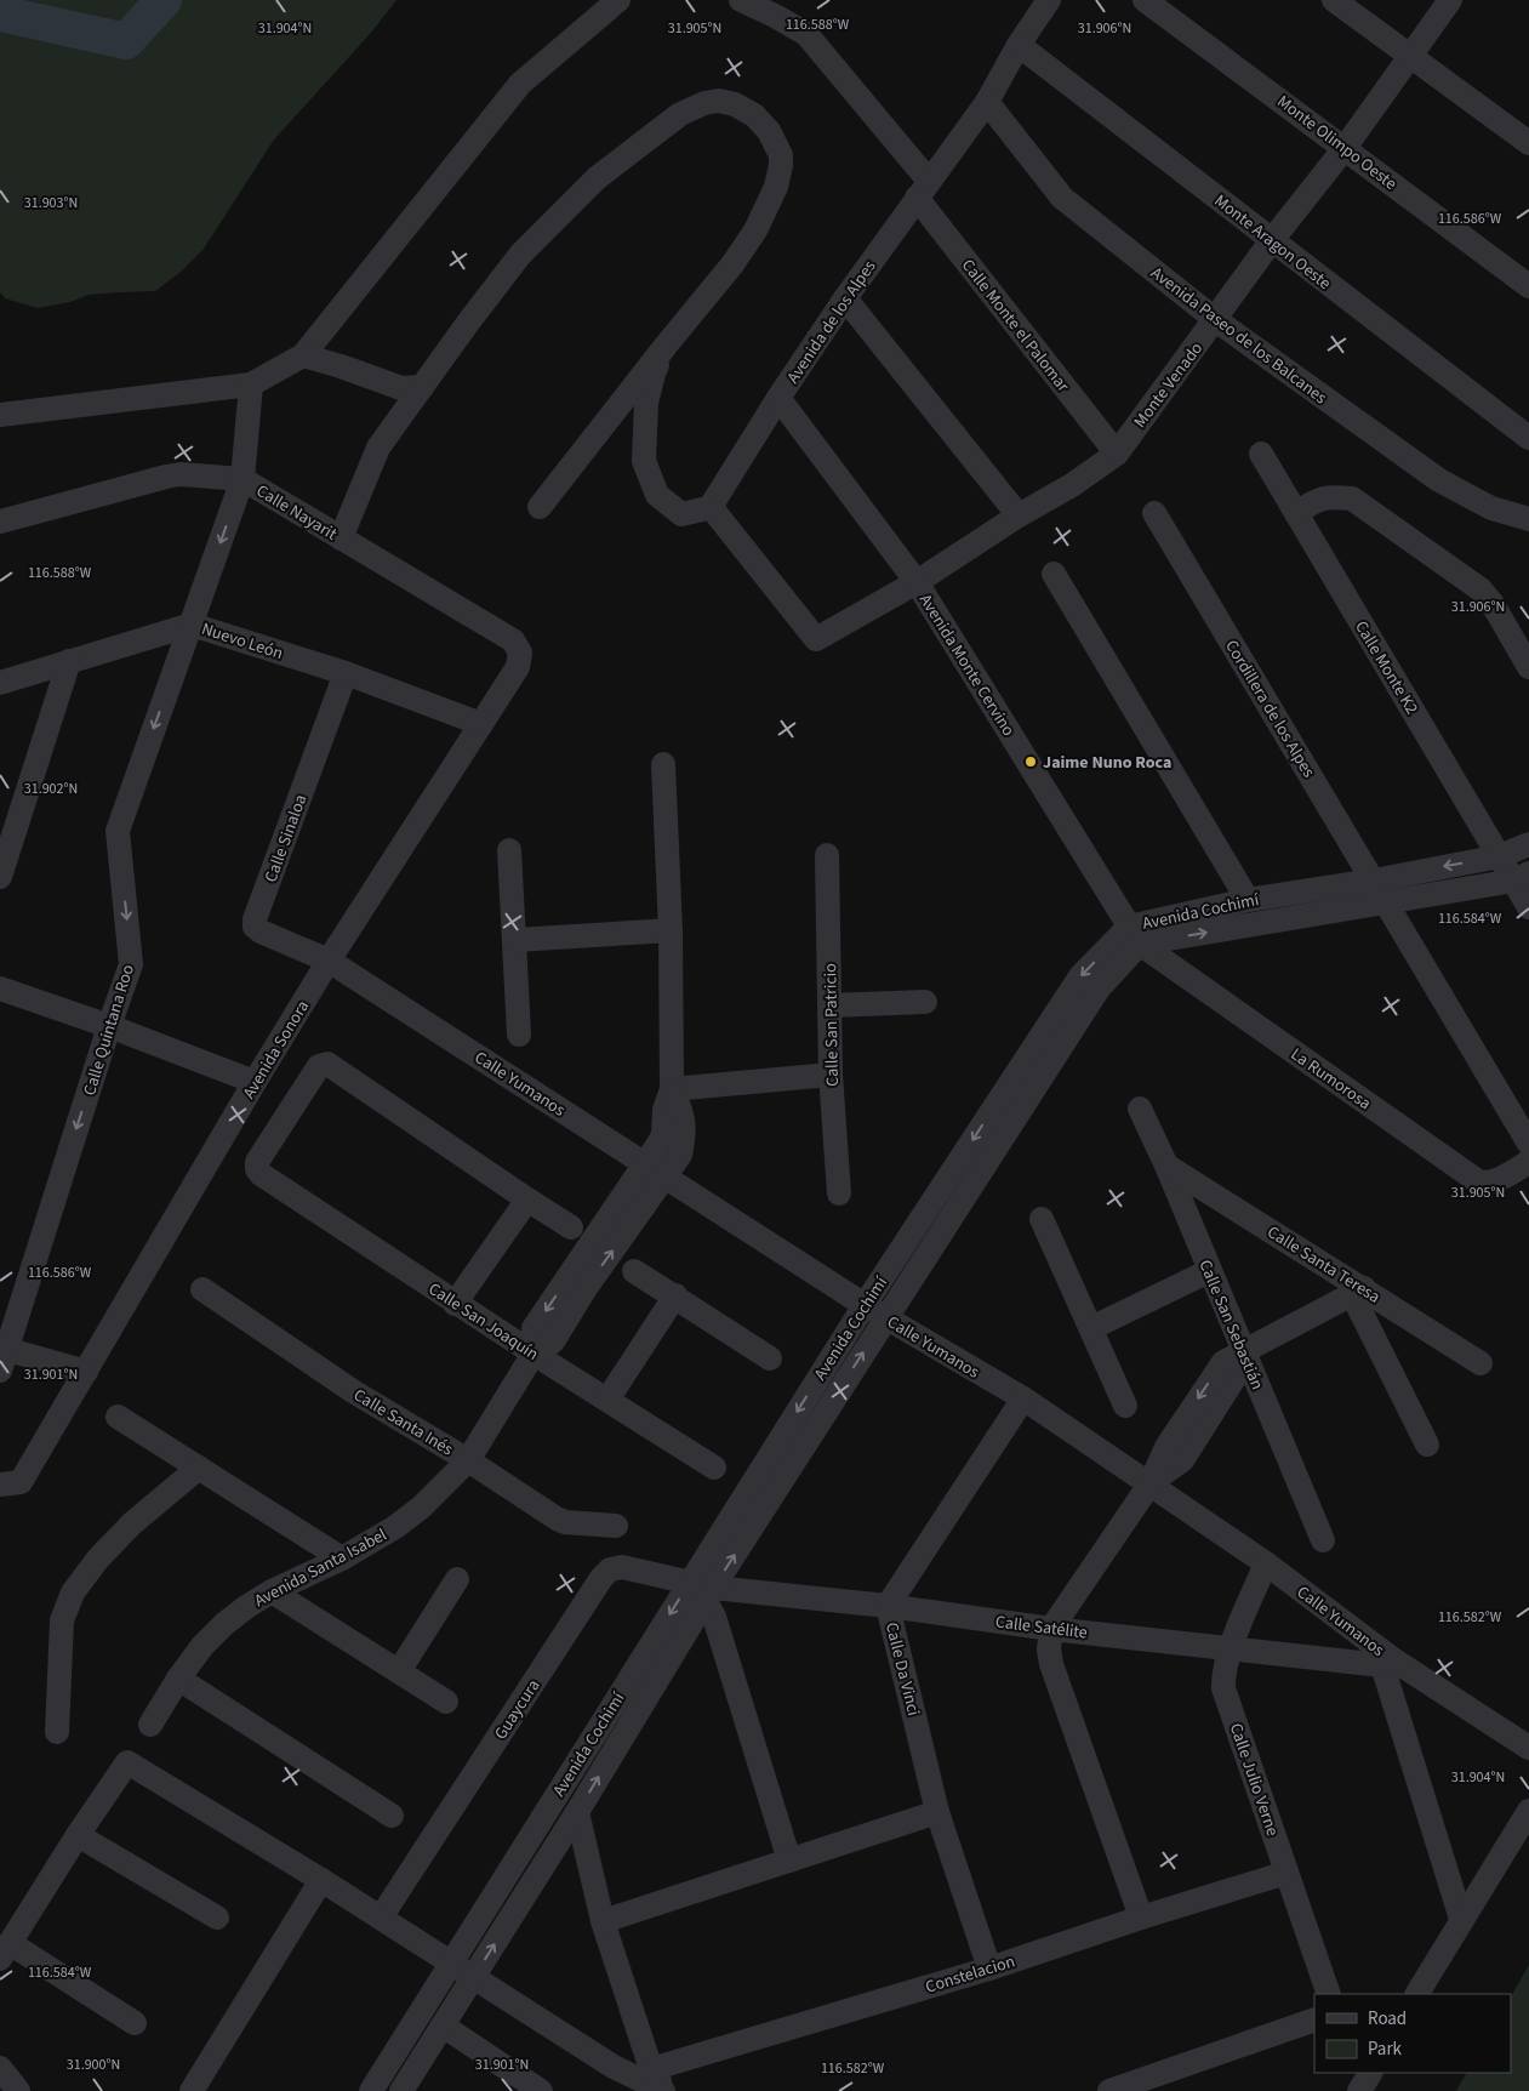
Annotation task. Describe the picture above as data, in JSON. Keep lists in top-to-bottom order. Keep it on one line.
{"streets":{"street":["Monte Olimpo Oeste","Monte Aragon Oeste","Avenida de los Alpes","Calle Monte el Palomar","Avenida Paseo de los Balcanes","Monte Venado","Calle Nayarit","Nuevo León","Avenida Monte Cervino","Calle Monte K2","Cordillera de los Alpes","Calle Sinaloa","Avenida Cochimí","Calle San Patricio","Calle Quintana Roo","Avenida Sonora","La Rumorosa","Calle Yumanos","Calle Santa Teresa","Calle San Joaquín","Calle San Sebastián","Calle Santa Inés","Avenida Santa Isabel","Calle Satélite","Calle Da Vinci","Guaycura","Calle Julio Verne","Constelacion"]},"crossings":[["Monte Olimpo Oeste","Monte Venado"],["Monte Aragon Oeste","Avenida de los Alpes"],["Monte Aragon Oeste","Monte Venado"],["Avenida de los Alpes","Calle Monte el Palomar"],["Avenida de los Alpes","Avenida Paseo de los Balcanes"],["Avenida de los Alpes","Monte Venado"],["Avenida de los Alpes","Avenida Monte Cervino"],["Calle Monte el Palomar","Monte Venado"],["Avenida Paseo de los Balcanes","Monte Venado"],["Monte Venado","Avenida Monte Cervino"],["Calle Nayarit","Calle Quintana Roo"],["Calle Nayarit","Avenida Sonora"],["Nuevo León","Calle Sinaloa"],["Nuevo León","Calle Quintana Roo"],["Nuevo León","Avenida Sonora"],["Avenida Monte Cervino","Avenida Cochimí"],["Avenida Monte Cervino","La Rumorosa"],["Calle Monte K2","Avenida Cochimí"],["Cordillera de los Alpes","Avenida Cochimí"],["Calle Sinaloa","Avenida Sonora"],["Calle Sinaloa","Calle Yumanos"],["Avenida Cochimí","La Rumorosa"],["Avenida Cochimí","Calle Yumanos"],["Avenida Cochimí","Calle Satélite"],["Avenida Cochimí","Guaycura"],["Avenida Sonora","Calle Yumanos"],["Calle Yumanos","Avenida Santa Isabel"],["Calle Yumanos","Calle Satélite"],["Calle Yumanos","Calle Da Vinci"],["Calle Yumanos","Calle Julio Verne"],["Calle Santa Teresa","Calle San Sebastián"],["Calle San Joaquín","Avenida Santa Isabel"],["Calle Santa Inés","Avenida Santa Isabel"],["Calle Satélite","Calle Da Vinci"],["Calle Satélite","Guaycura"],["Calle Satélite","Calle Julio Verne"],["Calle Da Vinci","Constelacion"],["Calle Julio Verne","Constelacion"]],"one_way":["Calle Quintana Roo"],"places":["Jaime Nuno Roca"],"legend":["Road","Park"],"coordinates":["116.588°W","31.904°N","31.905°N","31.906°N","31.903°N","116.586°W","31.902°N","116.584°W","31.901°N","116.582°W","31.900°N"]}
